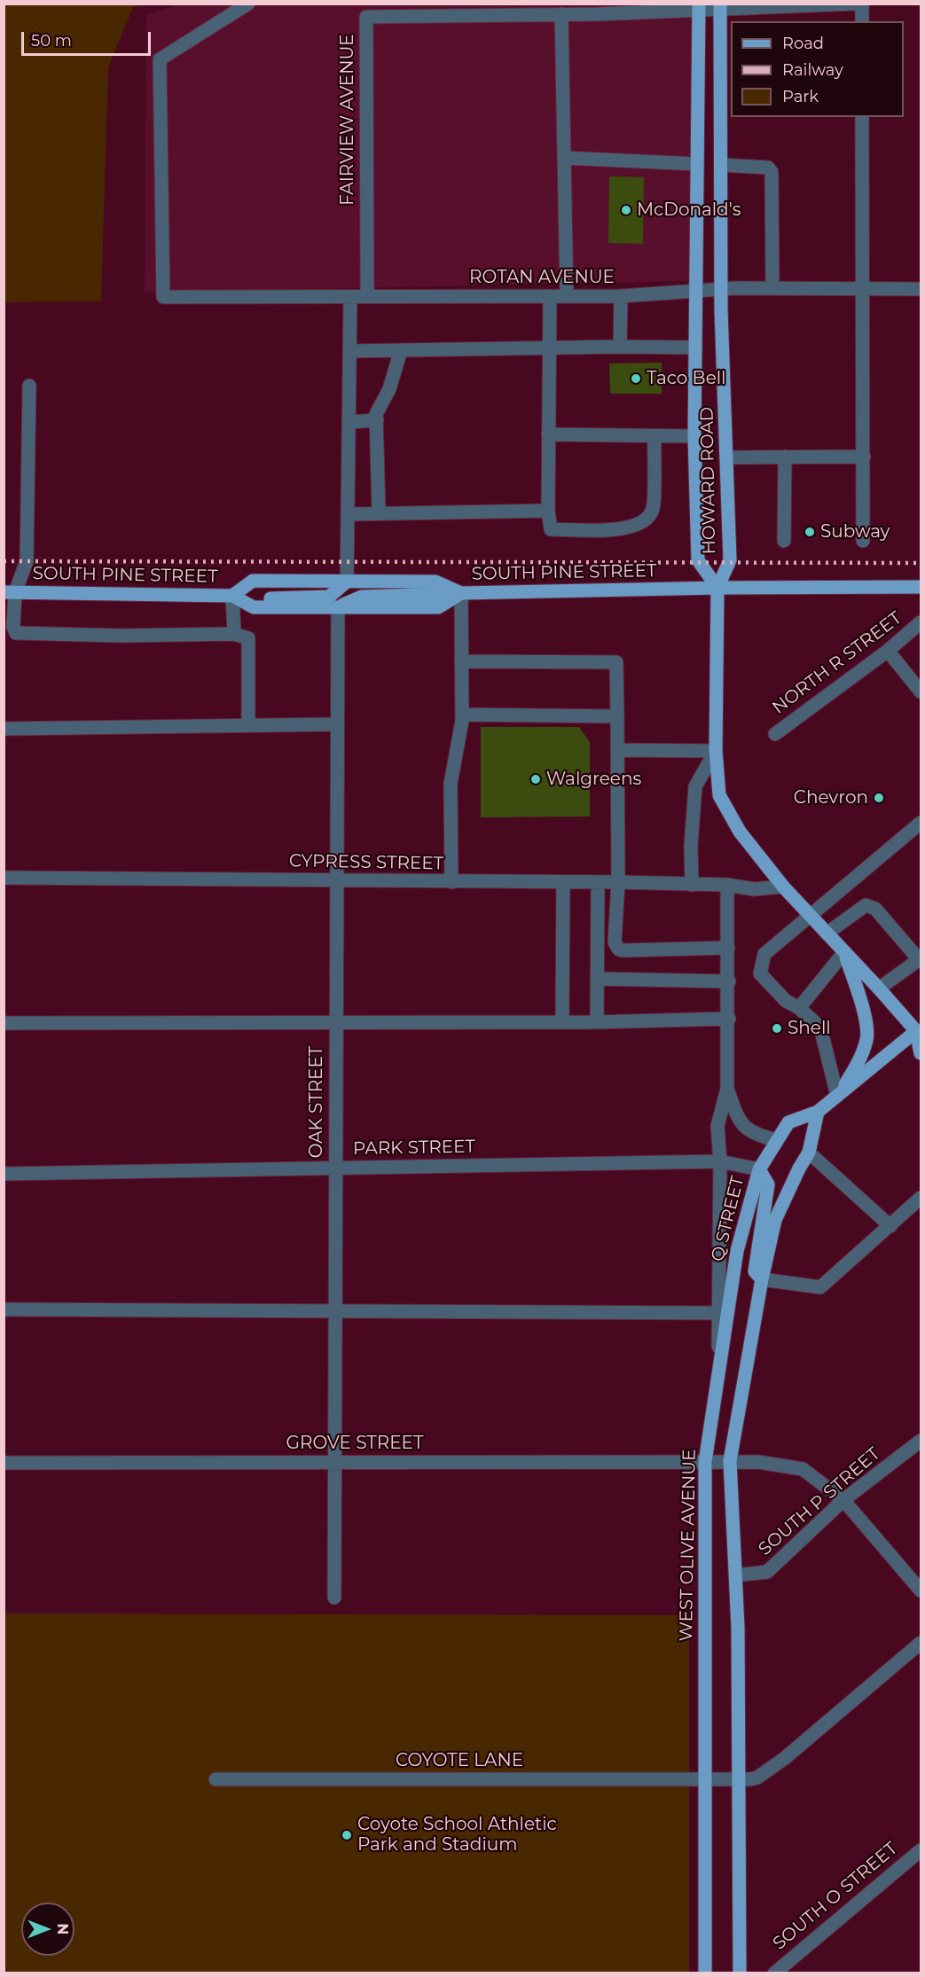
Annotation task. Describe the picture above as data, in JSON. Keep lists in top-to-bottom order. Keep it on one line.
{"streets":{"main road":["HOWARD ROAD","SOUTH PINE STREET","Q STREET","WEST OLIVE AVENUE"],"street":["FAIRVIEW AVENUE","ROTAN AVENUE","NORTH R STREET","CYPRESS STREET","OAK STREET","PARK STREET","GROVE STREET","SOUTH P STREET","COYOTE LANE","SOUTH O STREET"]},"crossings":[["FAIRVIEW AVENUE","ROTAN AVENUE"],["FAIRVIEW AVENUE","HOWARD ROAD"],["ROTAN AVENUE","HOWARD ROAD"],["HOWARD ROAD","SOUTH PINE STREET"],["CYPRESS STREET","OAK STREET"],["CYPRESS STREET","WEST OLIVE AVENUE"],["OAK STREET","PARK STREET"],["OAK STREET","GROVE STREET"],["PARK STREET","Q STREET"],["PARK STREET","WEST OLIVE AVENUE"],["Q STREET","WEST OLIVE AVENUE"],["GROVE STREET","SOUTH P STREET"],["GROVE STREET","WEST OLIVE AVENUE"],["WEST OLIVE AVENUE","COYOTE LANE"]],"places":["McDonald's","Taco Bell","Subway","Walgreens","Chevron","Shell","Coyote School Athletic Park and Stadium"],"legend":["Road","Railway","Park"],"scale_bar":"50 m","north":"right"}
